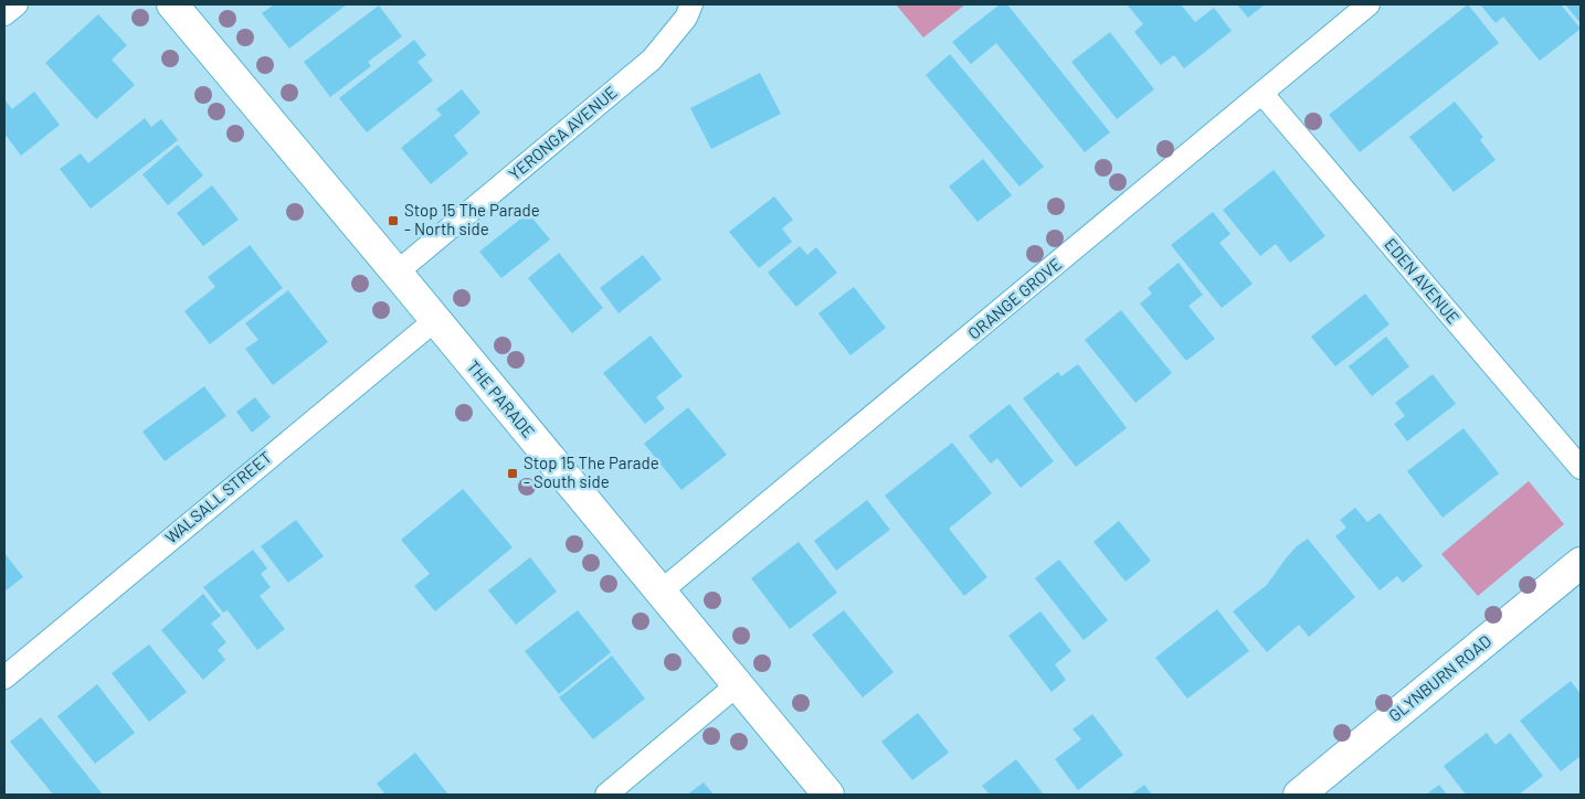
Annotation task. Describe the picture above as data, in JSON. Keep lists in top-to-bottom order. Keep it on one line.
{"streets":{"main road":["THE PARADE","GLYNBURN ROAD"],"street":["YERONGA AVENUE","EDEN AVENUE","ORANGE GROVE","WALSALL STREET"]},"crossings":[["YERONGA AVENUE","THE PARADE"],["EDEN AVENUE","ORANGE GROVE"],["ORANGE GROVE","THE PARADE"],["THE PARADE","WALSALL STREET"]],"places":{"transit":["Stop 15 The Parade - North side","Stop 15 The Parade - South side"]}}
